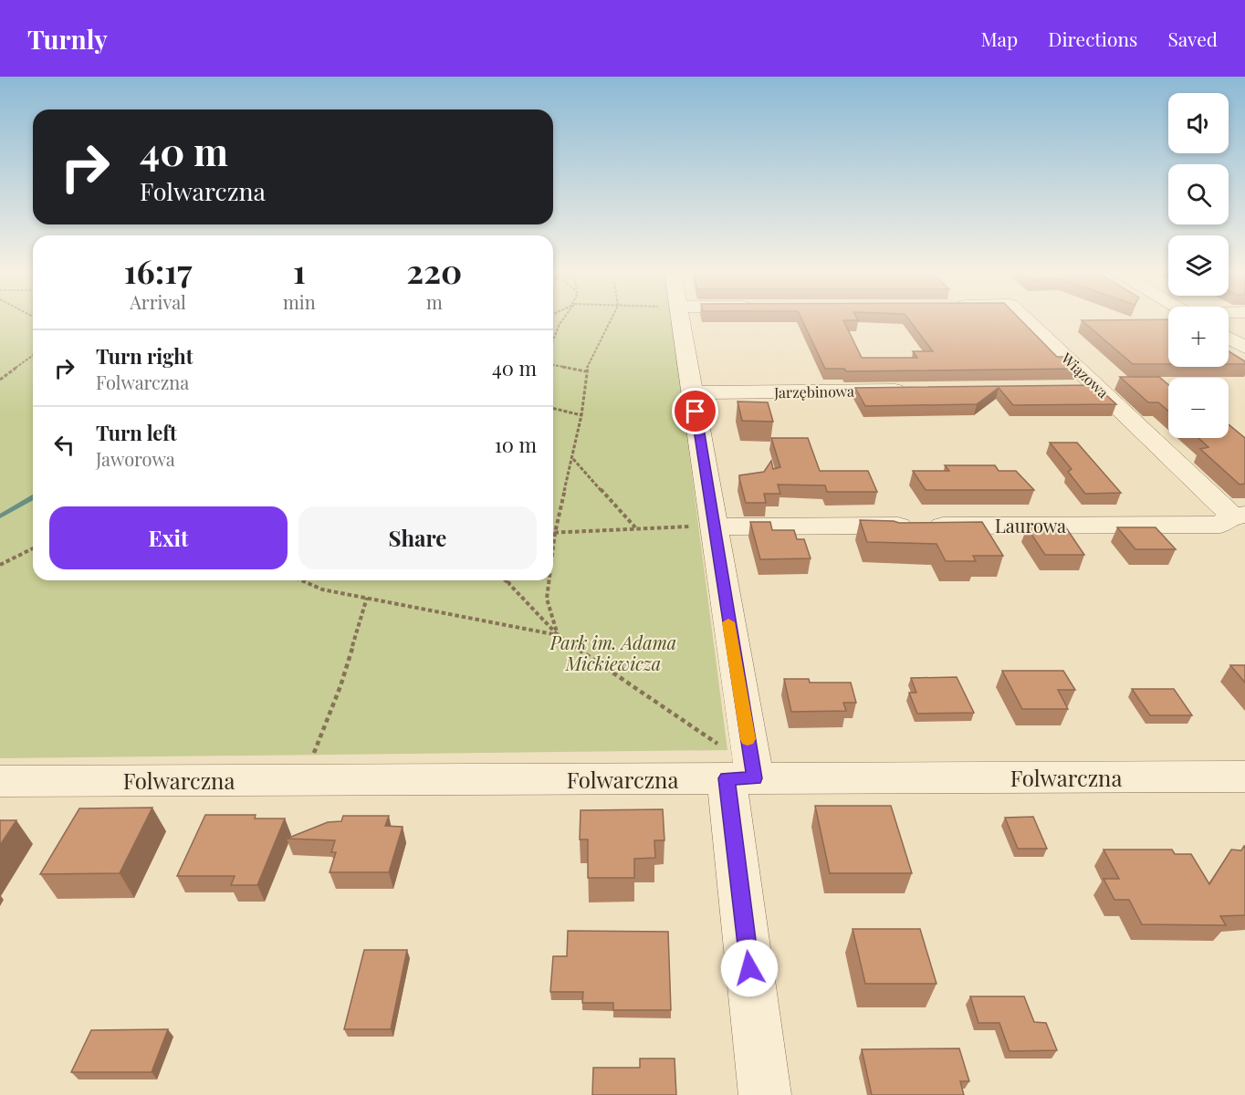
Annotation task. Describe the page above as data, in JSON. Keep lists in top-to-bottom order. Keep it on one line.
{"streets":{"street":["Wiązowa","Jarzębinowa","Laurowa","Folwarczna"]},"crossings":[["Wiązowa","Laurowa"]],"parks":["Park im. Adama Mickiewicza"],"page":{"header":"Turnly","nav":["Map","Directions","Saved"],"map_buttons":["+","−"],"turn":["40 m","Folwarczna"],"eta":["16:17","Arrival","1","min","220","m"],"list":[{"name":"Turn right","note":"Folwarczna","value":"40 m"},{"name":"Turn left","note":"Jaworowa","value":"10 m"}],"buttons":["Exit","Share"]}}
